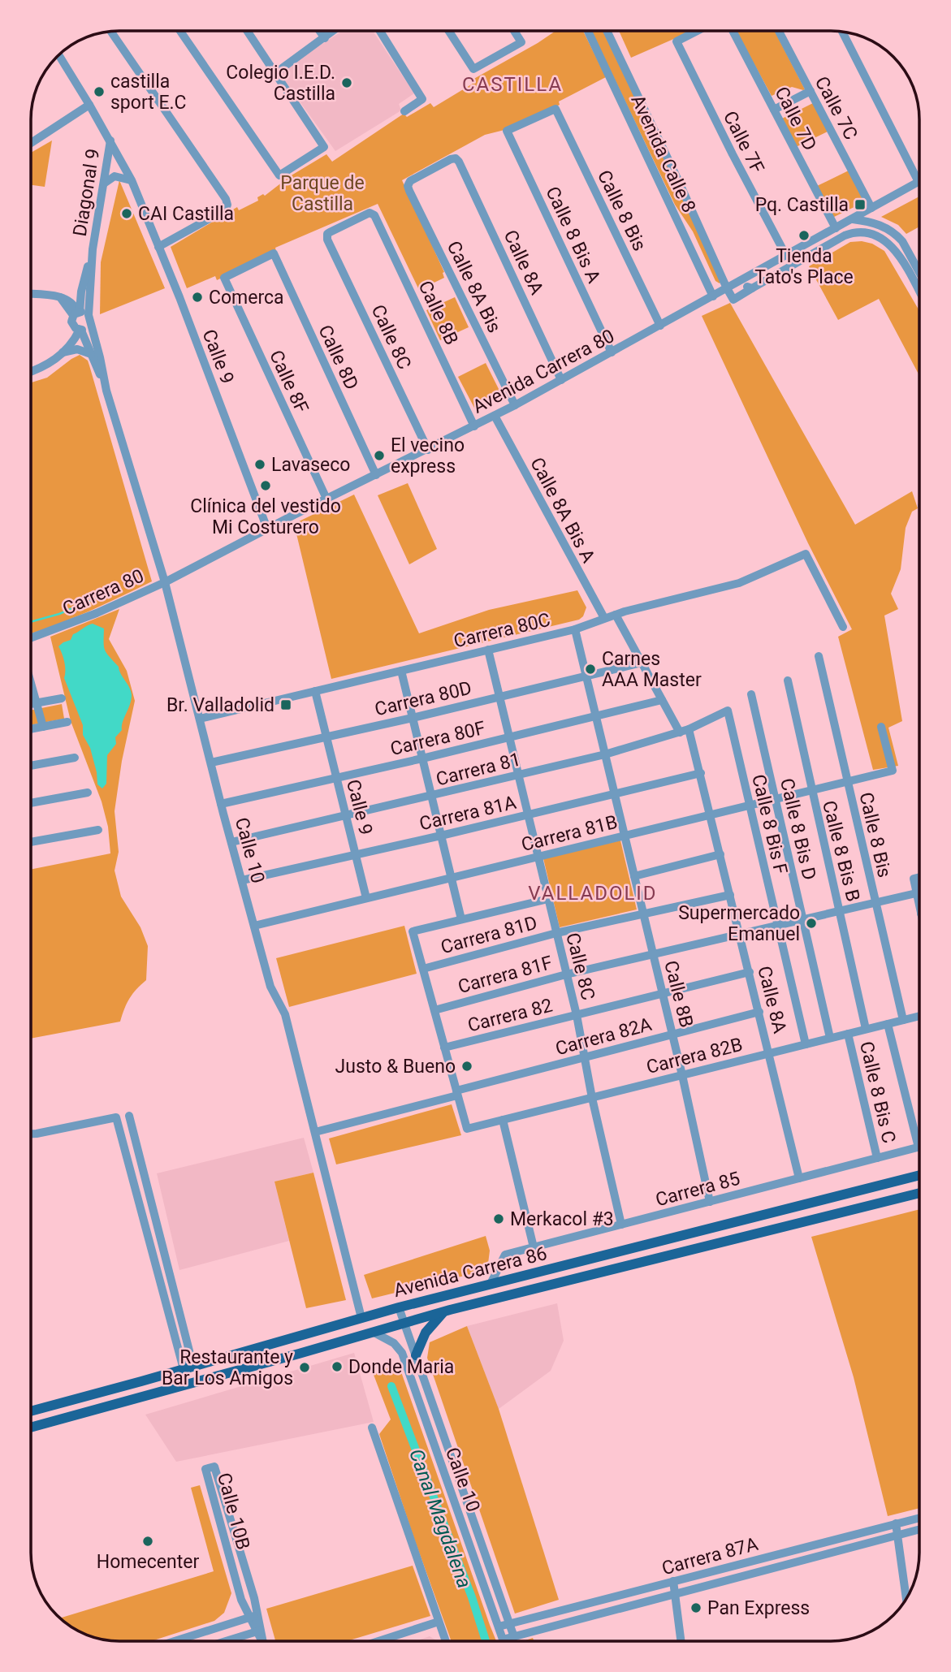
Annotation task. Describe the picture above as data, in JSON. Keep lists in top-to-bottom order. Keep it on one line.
{"streets":{"main road":["Avenida Carrera 86"],"street":["Calle 7C","Calle 7D","Calle 7F","Avenida Calle 8","Diagonal 9","Calle 8 Bis","Calle 8 Bis A","Calle 8A","Calle 8A Bis","Calle 8B","Calle 8C","Calle 9","Calle 8D","Avenida Carrera 80","Calle 8F","Calle 8A Bis A","Carrera 80","Carrera 80C","Carrera 80D","Carrera 80F","Carrera 81","Carrera 81A","Calle 8 Bis F","Calle 8 Bis D","Carrera 81B","Calle 10","Calle 8 Bis B","Carrera 81D","Carrera 81F","Carrera 82","Carrera 82A","Carrera 82B","Calle 8 Bis C","Carrera 85","Calle 10B","Carrera 87A"]},"crossings":[["Calle 7C","Avenida Carrera 80"],["Calle 7D","Avenida Carrera 80"],["Calle 7F","Avenida Carrera 80"],["Avenida Calle 8","Avenida Carrera 80"],["Diagonal 9","Calle 9"],["Diagonal 9","Calle 10"],["Calle 8 Bis","Calle 8 Bis A"],["Calle 8 Bis","Avenida Carrera 80"],["Calle 8 Bis","Carrera 81B"],["Calle 8 Bis","Carrera 81F"],["Calle 8 Bis","Carrera 82B"],["Calle 8 Bis A","Avenida Carrera 80"],["Calle 8A","Calle 8A Bis"],["Calle 8A","Avenida Carrera 80"],["Calle 8A","Carrera 81"],["Calle 8A","Carrera 81A"],["Calle 8A","Carrera 81B"],["Calle 8A","Carrera 81D"],["Calle 8A","Carrera 81F"],["Calle 8A","Carrera 82"],["Calle 8A","Carrera 82A"],["Calle 8A","Carrera 82B"],["Calle 8A","Carrera 85"],["Calle 8A Bis","Avenida Carrera 80"],["Calle 8B","Calle 8C"],["Calle 8B","Avenida Carrera 80"],["Calle 8B","Carrera 80C"],["Calle 8B","Carrera 80D"],["Calle 8B","Carrera 80F"],["Calle 8B","Carrera 81"],["Calle 8B","Carrera 81A"],["Calle 8B","Carrera 81B"],["Calle 8B","Carrera 81D"],["Calle 8B","Carrera 81F"],["Calle 8B","Carrera 82"],["Calle 8B","Carrera 82A"],["Calle 8B","Carrera 82B"],["Calle 8B","Carrera 85"],["Calle 8C","Avenida Carrera 80"],["Calle 8C","Carrera 80C"],["Calle 8C","Carrera 80D"],["Calle 8C","Carrera 80F"],["Calle 8C","Carrera 81"],["Calle 8C","Carrera 81A"],["Calle 8C","Carrera 81B"],["Calle 8C","Carrera 81D"],["Calle 8C","Carrera 81F"],["Calle 8C","Carrera 82"],["Calle 8C","Carrera 82A"],["Calle 8C","Carrera 82B"],["Calle 8C","Carrera 85"],["Calle 9","Avenida Carrera 80"],["Calle 9","Carrera 80C"],["Calle 9","Carrera 80D"],["Calle 9","Carrera 80F"],["Calle 9","Carrera 81"],["Calle 9","Carrera 81A"],["Calle 9","Carrera 81B"],["Calle 8D","Avenida Carrera 80"],["Calle 8D","Calle 8F"],["Avenida Carrera 80","Calle 8F"],["Avenida Carrera 80","Calle 8A Bis A"],["Avenida Carrera 80","Carrera 80"],["Avenida Carrera 80","Calle 10"],["Calle 8A Bis A","Carrera 80C"],["Carrera 80","Calle 10"],["Carrera 80C","Calle 10"],["Carrera 80D","Calle 10"],["Carrera 80F","Calle 10"],["Carrera 81","Calle 8 Bis F"],["Carrera 81","Calle 10"],["Carrera 81A","Calle 10"],["Calle 8 Bis F","Carrera 81B"],["Calle 8 Bis F","Carrera 81F"],["Calle 8 Bis F","Carrera 82B"],["Calle 8 Bis D","Carrera 81B"],["Calle 8 Bis D","Carrera 81F"],["Calle 8 Bis D","Carrera 82B"],["Carrera 81B","Calle 10"],["Carrera 81B","Calle 8 Bis B"],["Calle 10","Carrera 82A"],["Calle 10","Avenida Carrera 86"],["Calle 10","Carrera 87A"],["Calle 8 Bis B","Carrera 81F"],["Calle 8 Bis B","Carrera 82B"],["Carrera 82A","Carrera 82B"],["Carrera 82B","Calle 8 Bis C"],["Calle 8 Bis C","Carrera 85"],["Carrera 85","Avenida Carrera 86"]],"districts":["CASTILLA","VALLADOLID"],"water":["Canal Magdalena"],"parks":["Parque de Castilla"],"places":{"other":["Colegio I.E.D. Castilla","castilla sport E.C","CAI Castilla","Tienda Tato's Place","Comerca","El vecino express","Lavaseco","Clínica del vestido Mi Costurero","Carnes AAA Master","Supermercado Emanuel","Justo & Bueno","Merkacol #3","Donde Maria","Restaurante y Bar Los Amigos","Homecenter","Pan Express"],"transit":["Pq. Castilla","Br. Valladolid"]}}
